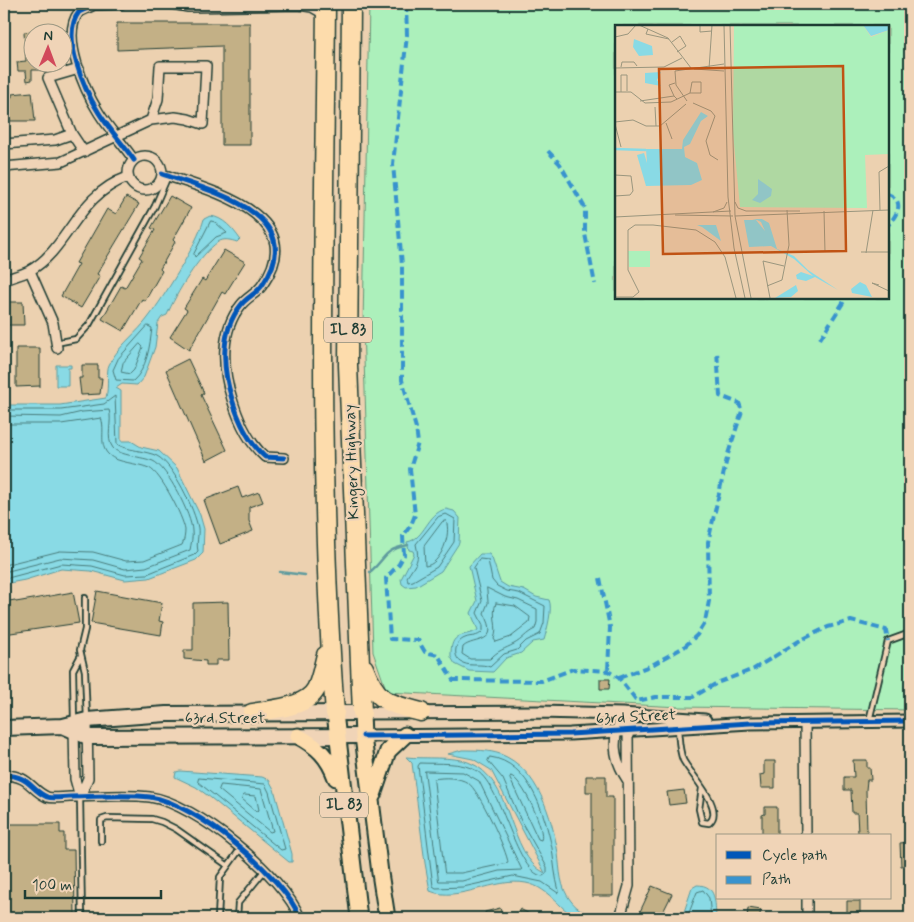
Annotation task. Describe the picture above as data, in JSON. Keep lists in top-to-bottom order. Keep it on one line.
{"streets":{"highway":["IL 83","Kingery Highway"],"main road":["63rd Street"]},"crossings":[["Kingery Highway","63rd Street"]],"legend":["Cycle path","Path"],"scale_bar":"100 m","north":"top"}
